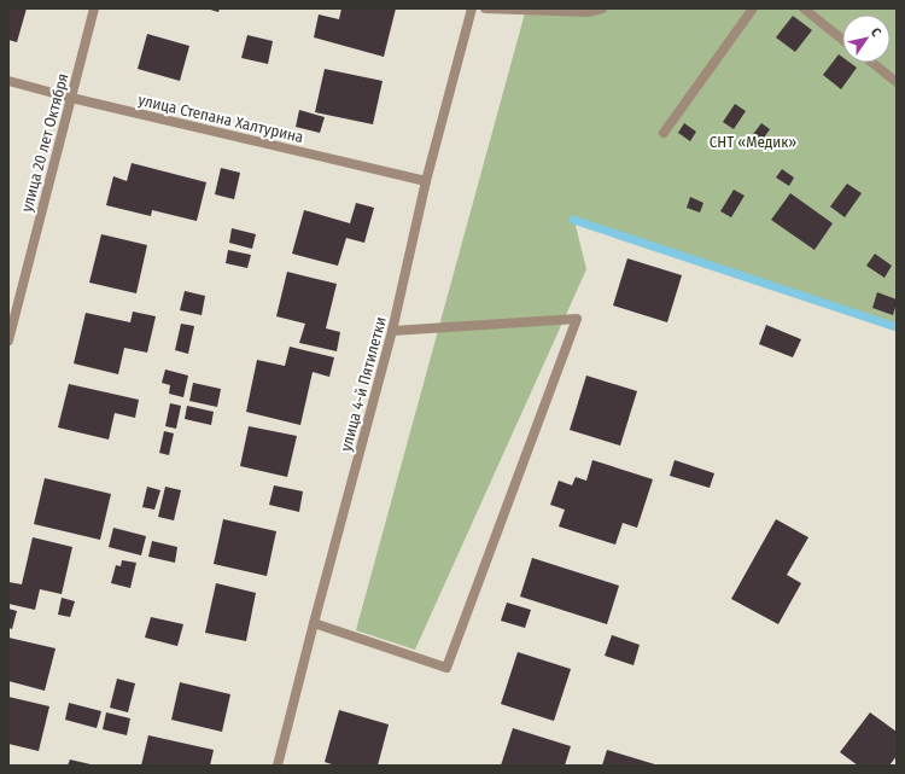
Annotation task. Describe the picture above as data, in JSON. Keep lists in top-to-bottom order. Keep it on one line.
{"streets":{"street":["улица Степана Халтурина","улица 20 лет Октября","улица 4-й Пятилетки"]},"crossings":[["улица Степана Халтурина","улица 20 лет Октября"],["улица Степана Халтурина","улица 4-й Пятилетки"]],"parks":["СНТ «Медик»"],"north":"top right"}
